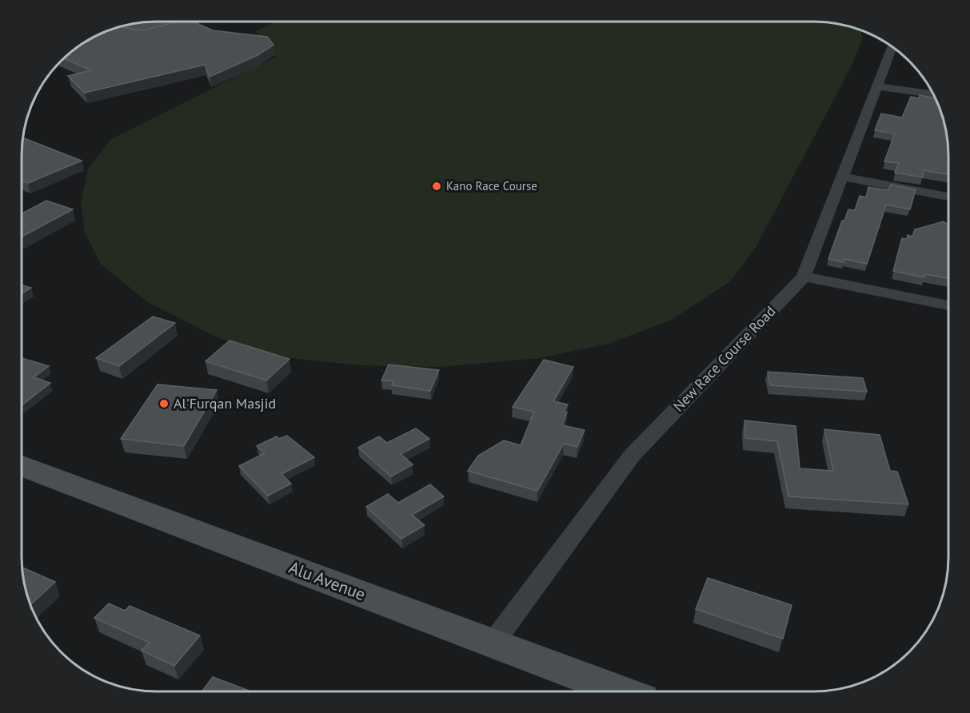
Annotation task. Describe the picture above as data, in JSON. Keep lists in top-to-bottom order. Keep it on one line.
{"streets":{"street":["New Race Course Road","Alu Avenue"]},"crossings":[["New Race Course Road","Alu Avenue"]],"places":["Kano Race Course","Al'Furqan Masjid"]}
